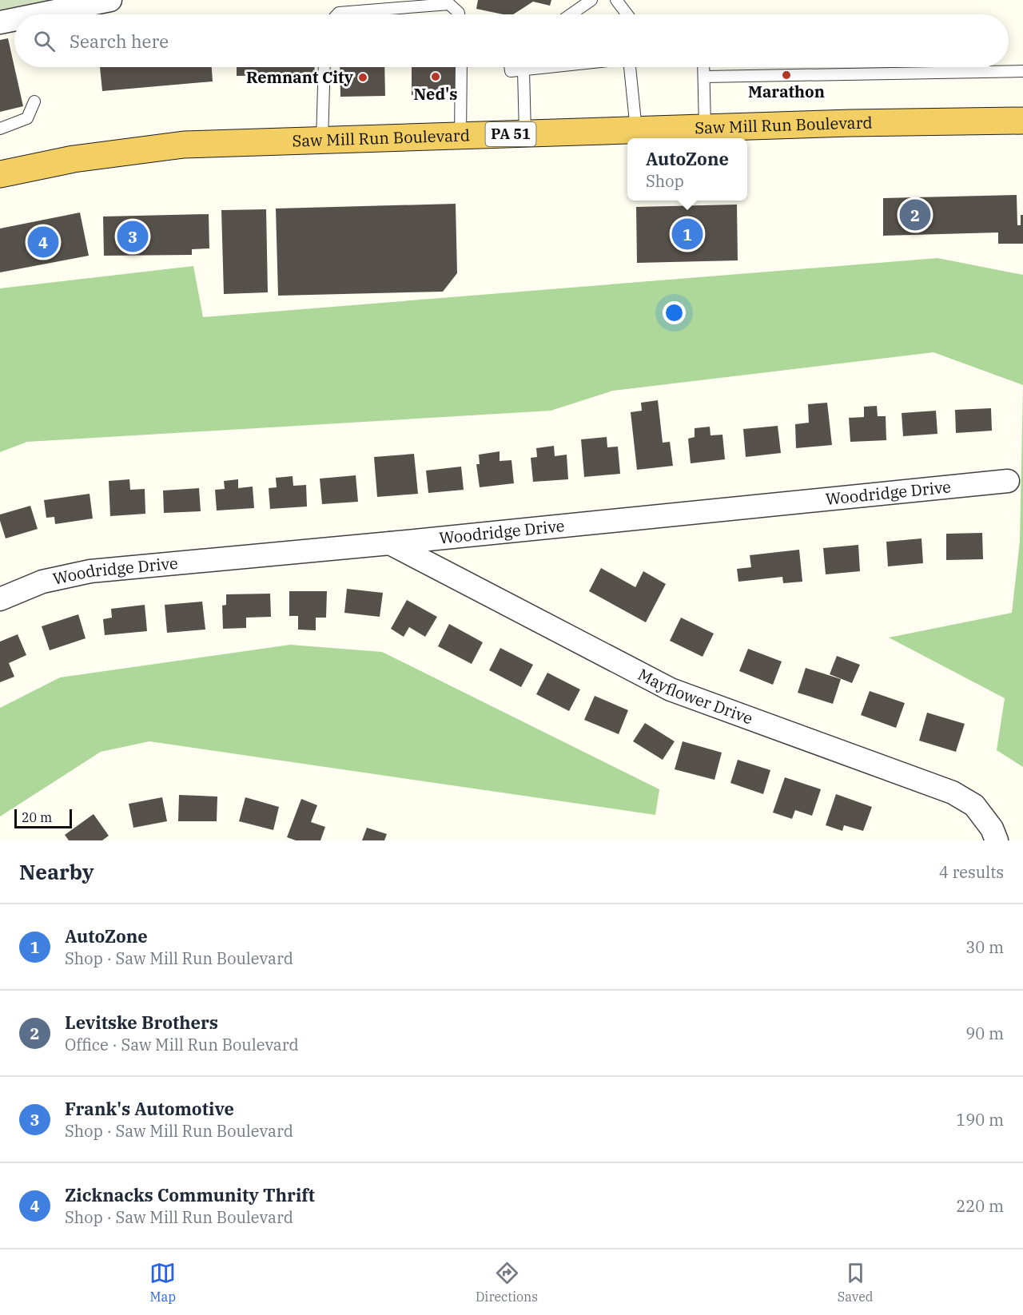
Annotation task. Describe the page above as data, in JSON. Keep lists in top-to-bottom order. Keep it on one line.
{"streets":{"highway":["Saw Mill Run Boulevard","PA 51"],"street":["Woodridge Drive","Mayflower Drive"]},"crossings":[["Woodridge Drive","Mayflower Drive"]],"places":["Marathon","Ned's","Remnant City"],"scale_bar":"20 m","page":{"search":"Search here","popup":["AutoZone","Shop"],"pins":["2","1","3","4"],"scale":"20 m","heading":["Nearby","4 results"],"list":[{"mark":"1","name":"AutoZone","note":"Shop · Saw Mill Run Boulevard","value":"30 m"},{"mark":"2","name":"Levitske Brothers","note":"Office · Saw Mill Run Boulevard","value":"90 m"},{"mark":"3","name":"Frank's Automotive","note":"Shop · Saw Mill Run Boulevard","value":"190 m"},{"mark":"4","name":"Zicknacks Community Thrift","note":"Shop · Saw Mill Run Boulevard","value":"220 m"}],"nav":["Map","Directions","Saved"]}}
